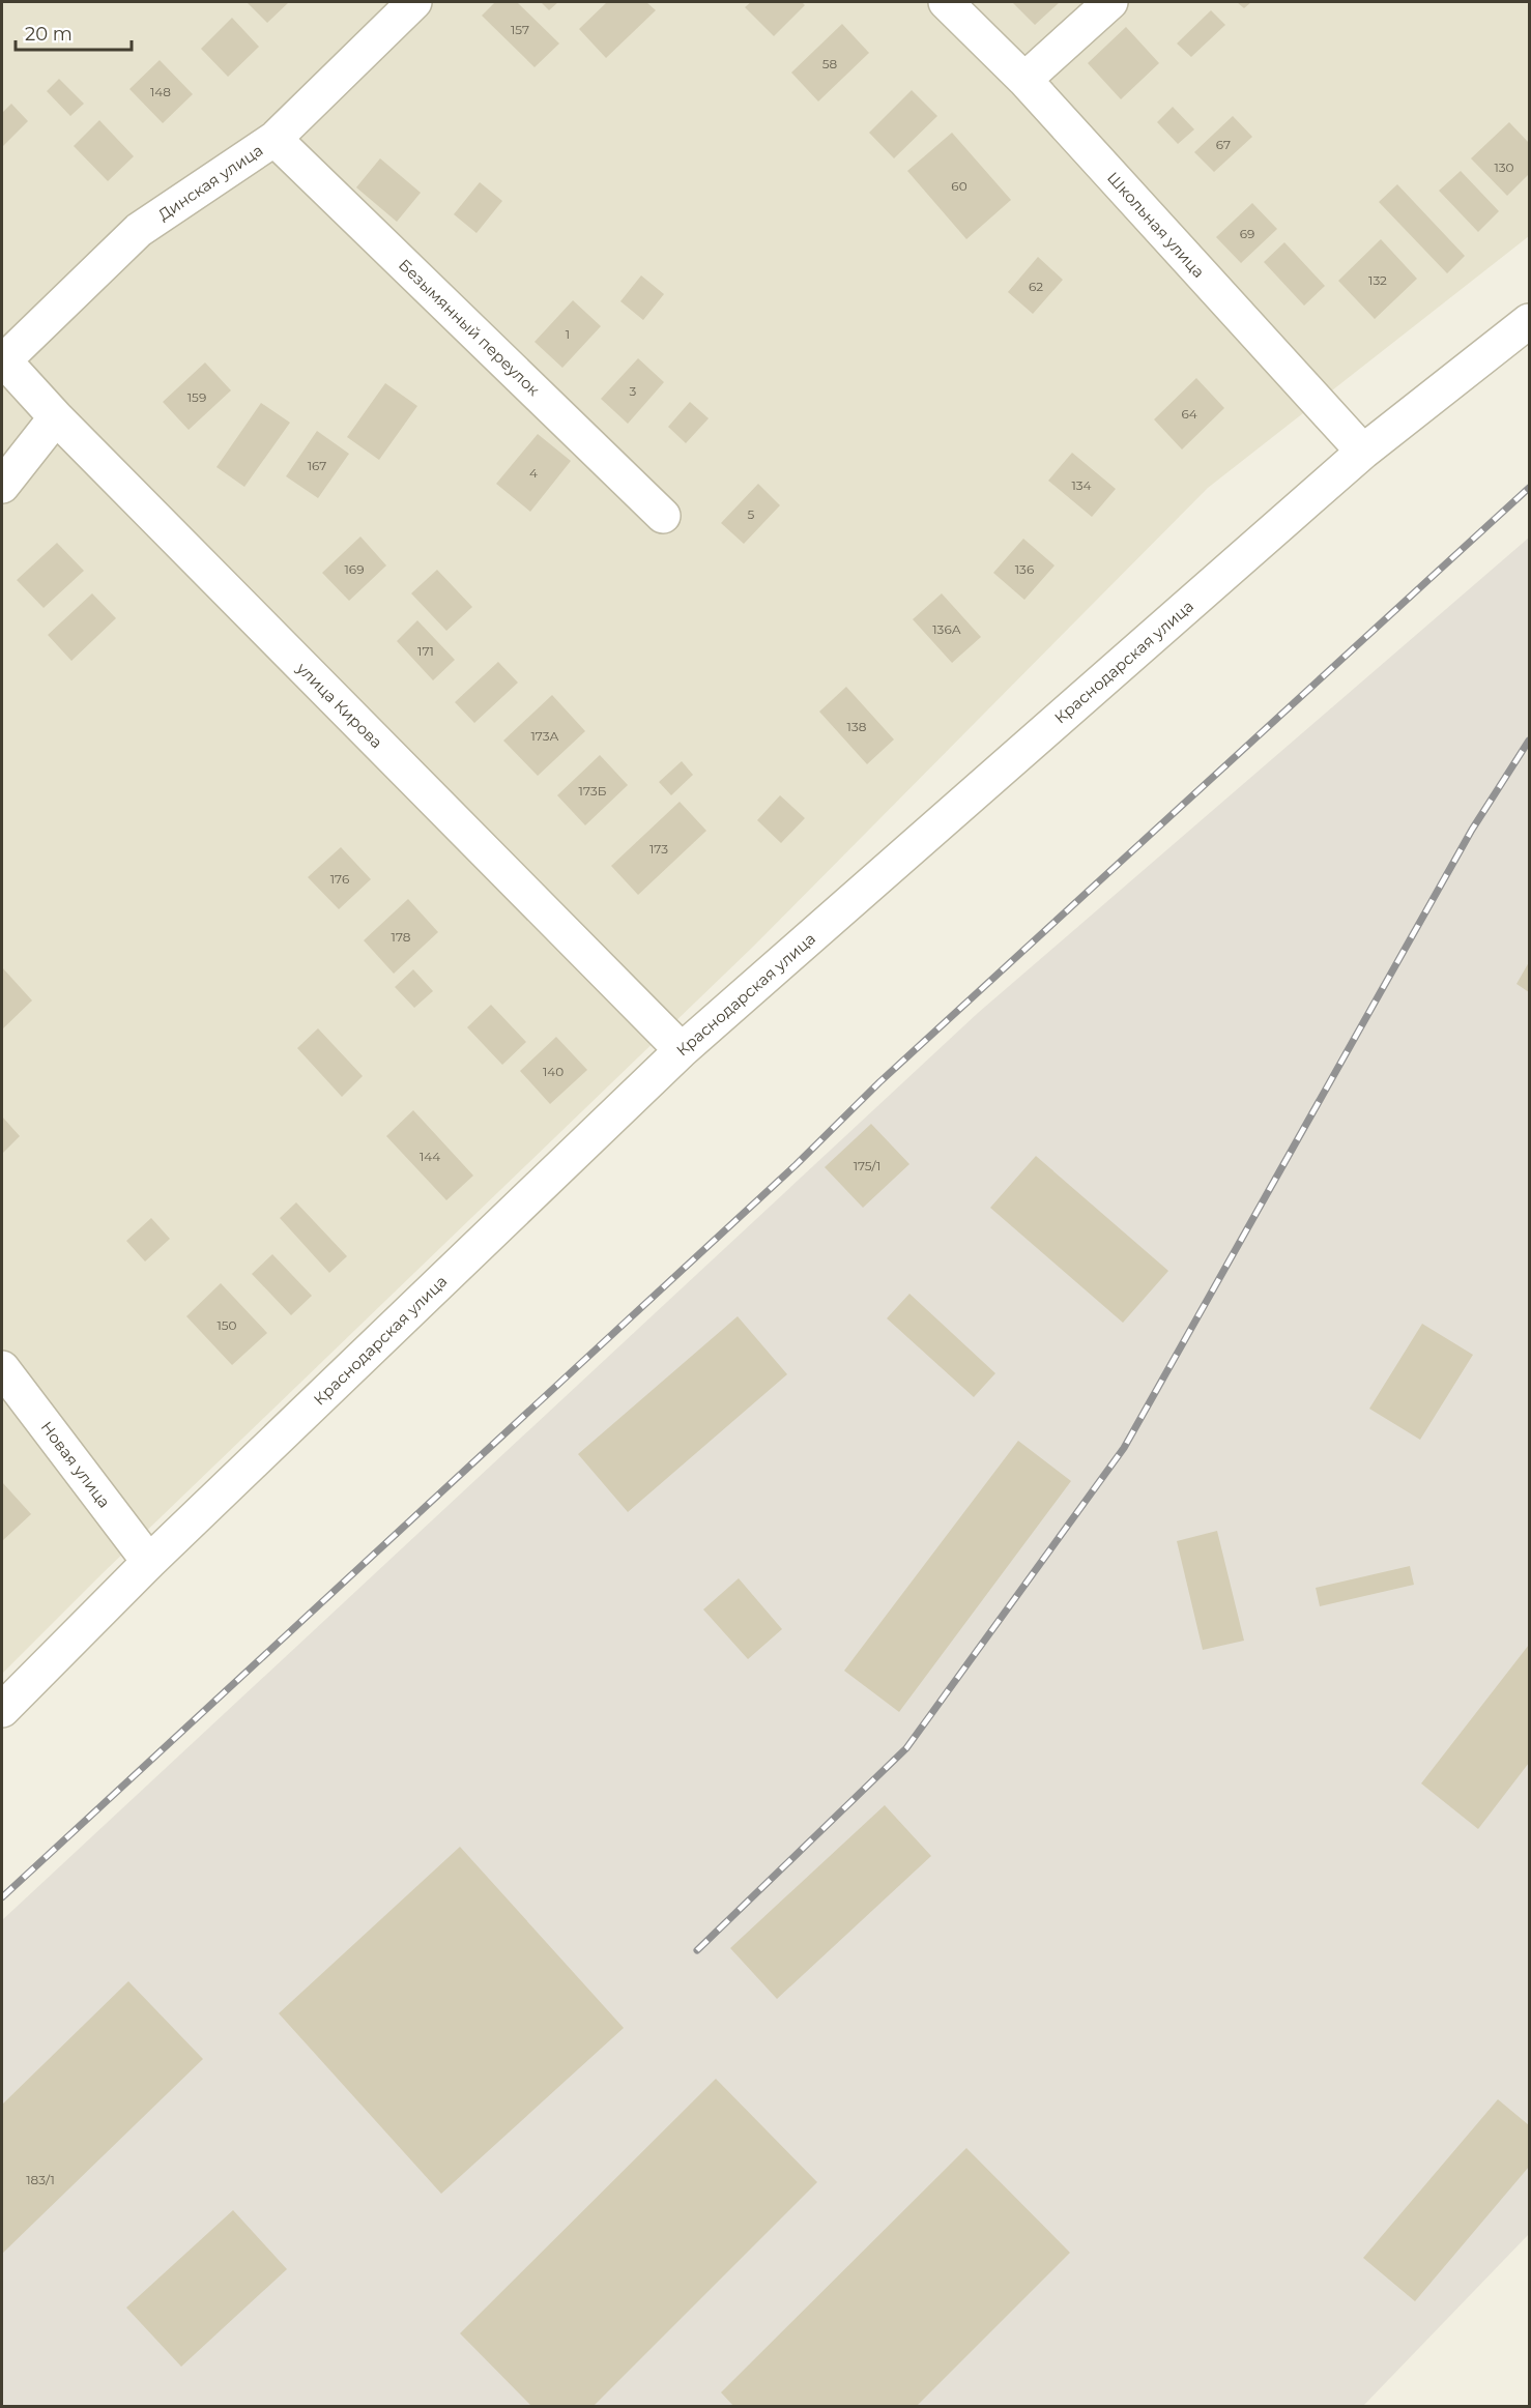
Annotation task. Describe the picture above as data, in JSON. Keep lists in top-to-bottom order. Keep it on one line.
{"streets":{"street":["Динская улица","Школьная улица","Безымянный переулок","Краснодарская улица","улица Кирова","Новая улица"]},"crossings":[["Динская улица","Безымянный переулок"],["Динская улица","улица Кирова"],["Школьная улица","Краснодарская улица"],["Краснодарская улица","улица Кирова"],["Краснодарская улица","Новая улица"]],"house_numbers":["157","58","148","67","130","60","69","132","62","1","3","159","64","167","4","134","5","169","136","136А","171","138","173А","173Б","173","176","178","140","144","175/1","150","183/1"],"scale_bar":"20 m"}
